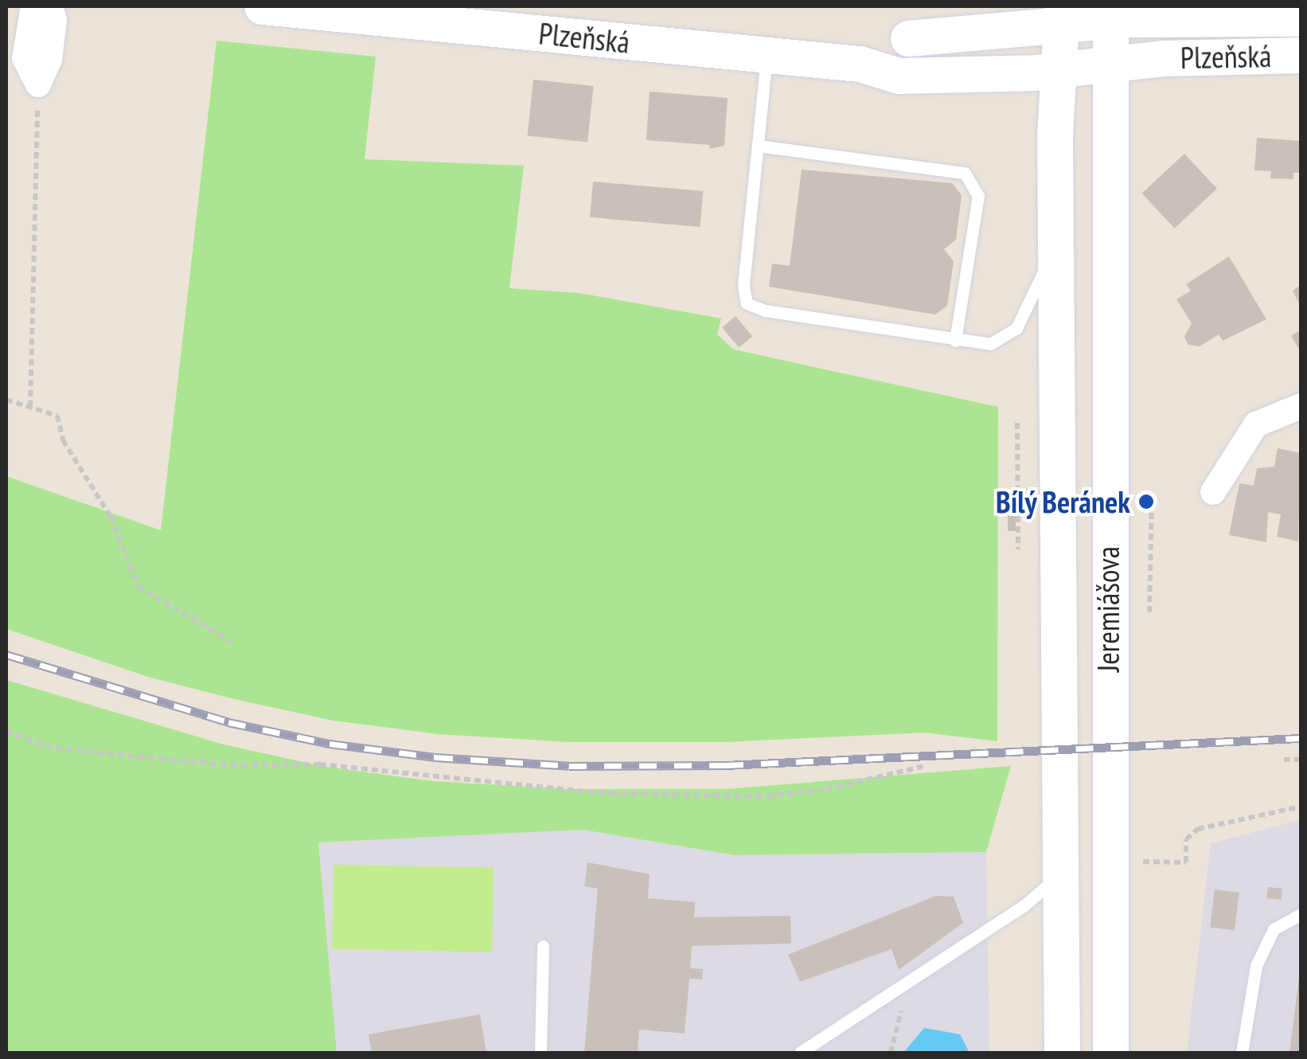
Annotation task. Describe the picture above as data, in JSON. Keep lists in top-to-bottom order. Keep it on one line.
{"streets":{"main road":["Plzeňská","Jeremiášova"]},"crossings":[["Plzeňská","Jeremiášova"]],"places":["Bílý Beránek"]}
